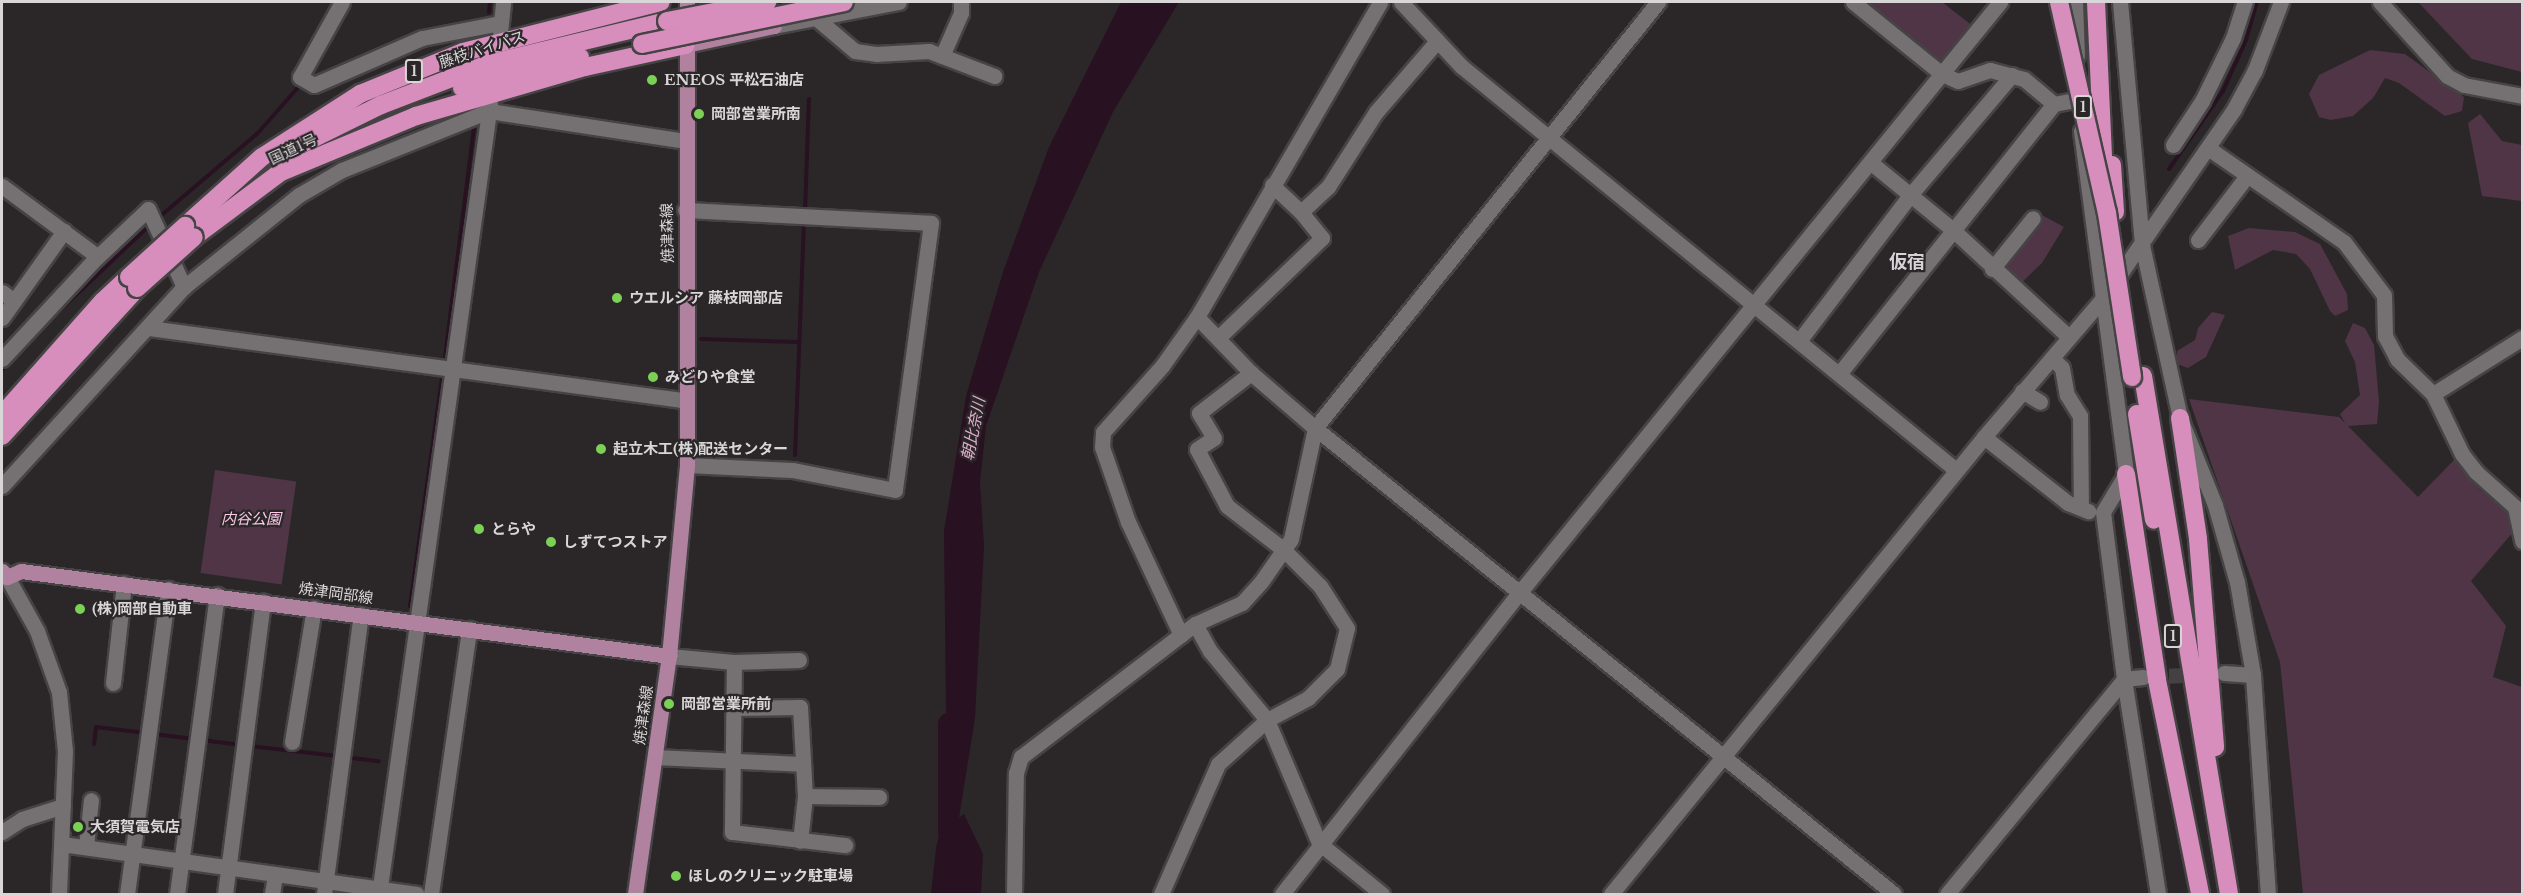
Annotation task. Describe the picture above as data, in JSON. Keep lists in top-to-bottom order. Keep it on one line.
{"streets":{"highway":["藤枝バイパス","1","国道1号"],"main road":["焼津森線","焼津岡部線"]},"crossings":[["藤枝バイパス","国道1号"],["国道1号","焼津森線"],["焼津森線","焼津岡部線"]],"districts":["仮宿"],"water":["朝比奈川"],"parks":["内谷公園"],"places":["ENEOS 平松石油店","岡部営業所南","ウエルシア 藤枝岡部店","みどりや食堂","起立木工(株)配送センター","とらや","しずてつストア","(株)岡部自動車","岡部営業所前","大須賀電気店","ほしのクリニック駐車場"]}
